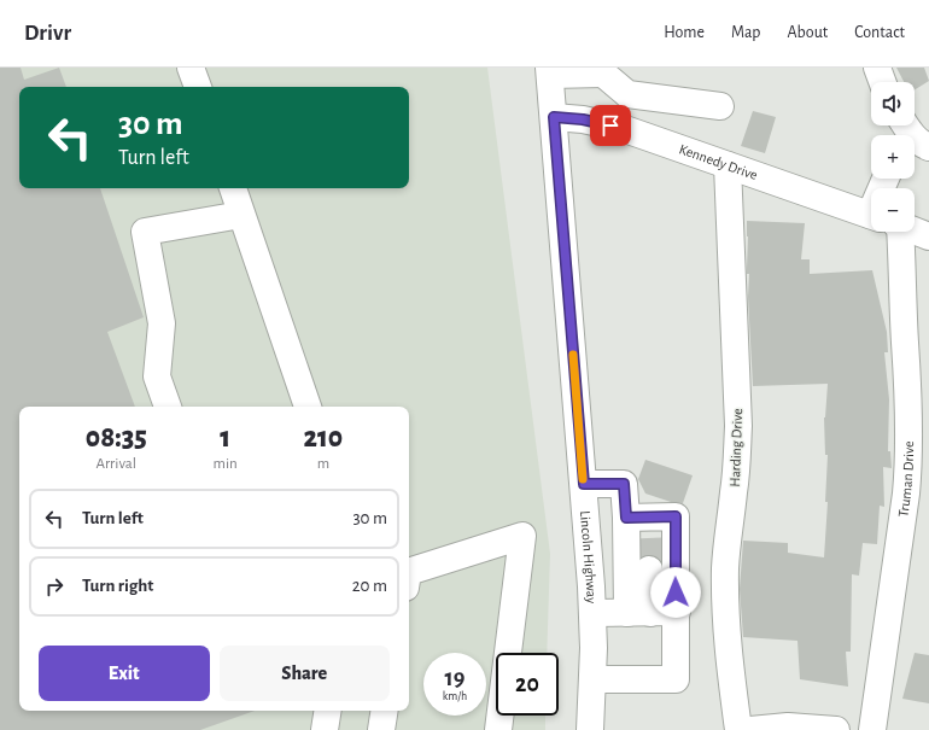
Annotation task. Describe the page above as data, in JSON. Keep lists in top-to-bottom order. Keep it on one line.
{"streets":{"street":["Kennedy Drive","Harding Drive","Truman Drive","Lincoln Highway"]},"crossings":[["Kennedy Drive","Harding Drive"],["Kennedy Drive","Lincoln Highway"]],"page":{"header":"Drivr","nav":["Home","Map","About","Contact"],"map_buttons":["+","−"],"turn":["30 m","Turn left"],"eta":["08:35","Arrival","1","min","210","m"],"list":[{"name":"Turn left","value":"30 m"},{"name":"Turn right","value":"20 m"}],"buttons":["Exit","Share"],"speed":"19 km/h","limit":"20"}}
